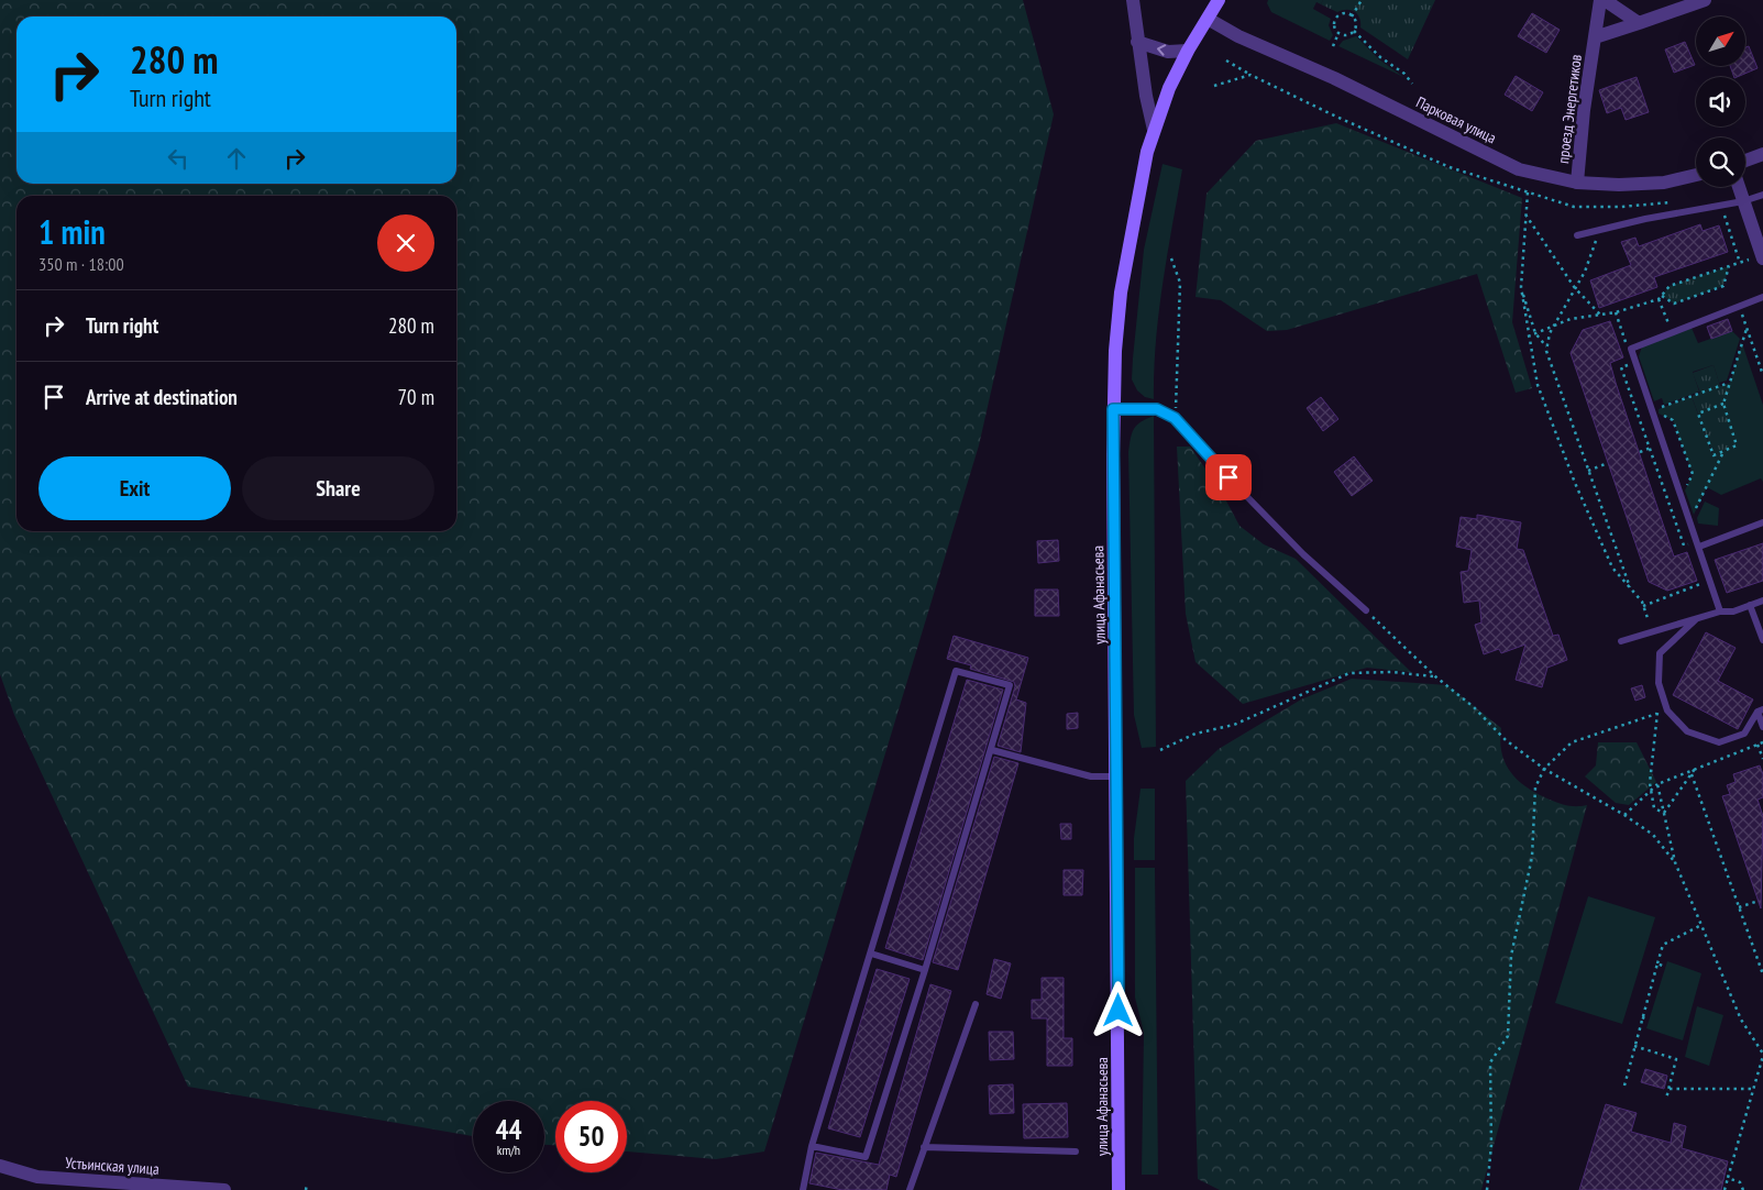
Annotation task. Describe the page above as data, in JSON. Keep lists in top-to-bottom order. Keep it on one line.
{"streets":{"main road":["улица Афанасьева"],"street":["проезд Энергетиков","Парковая улица","Устьинская улица"]},"crossings":[["проезд Энергетиков","Парковая улица"],["Парковая улица","улица Афанасьева"]],"north":"top right","page":{"turn":["280 m","Turn right"],"heading":["1 min","350 m · 18:00"],"list":[{"name":"Turn right","value":"280 m"},{"name":"Arrive at destination","value":"70 m"}],"buttons":["Exit","Share"],"speed":"44 km/h","limit":"50"}}
